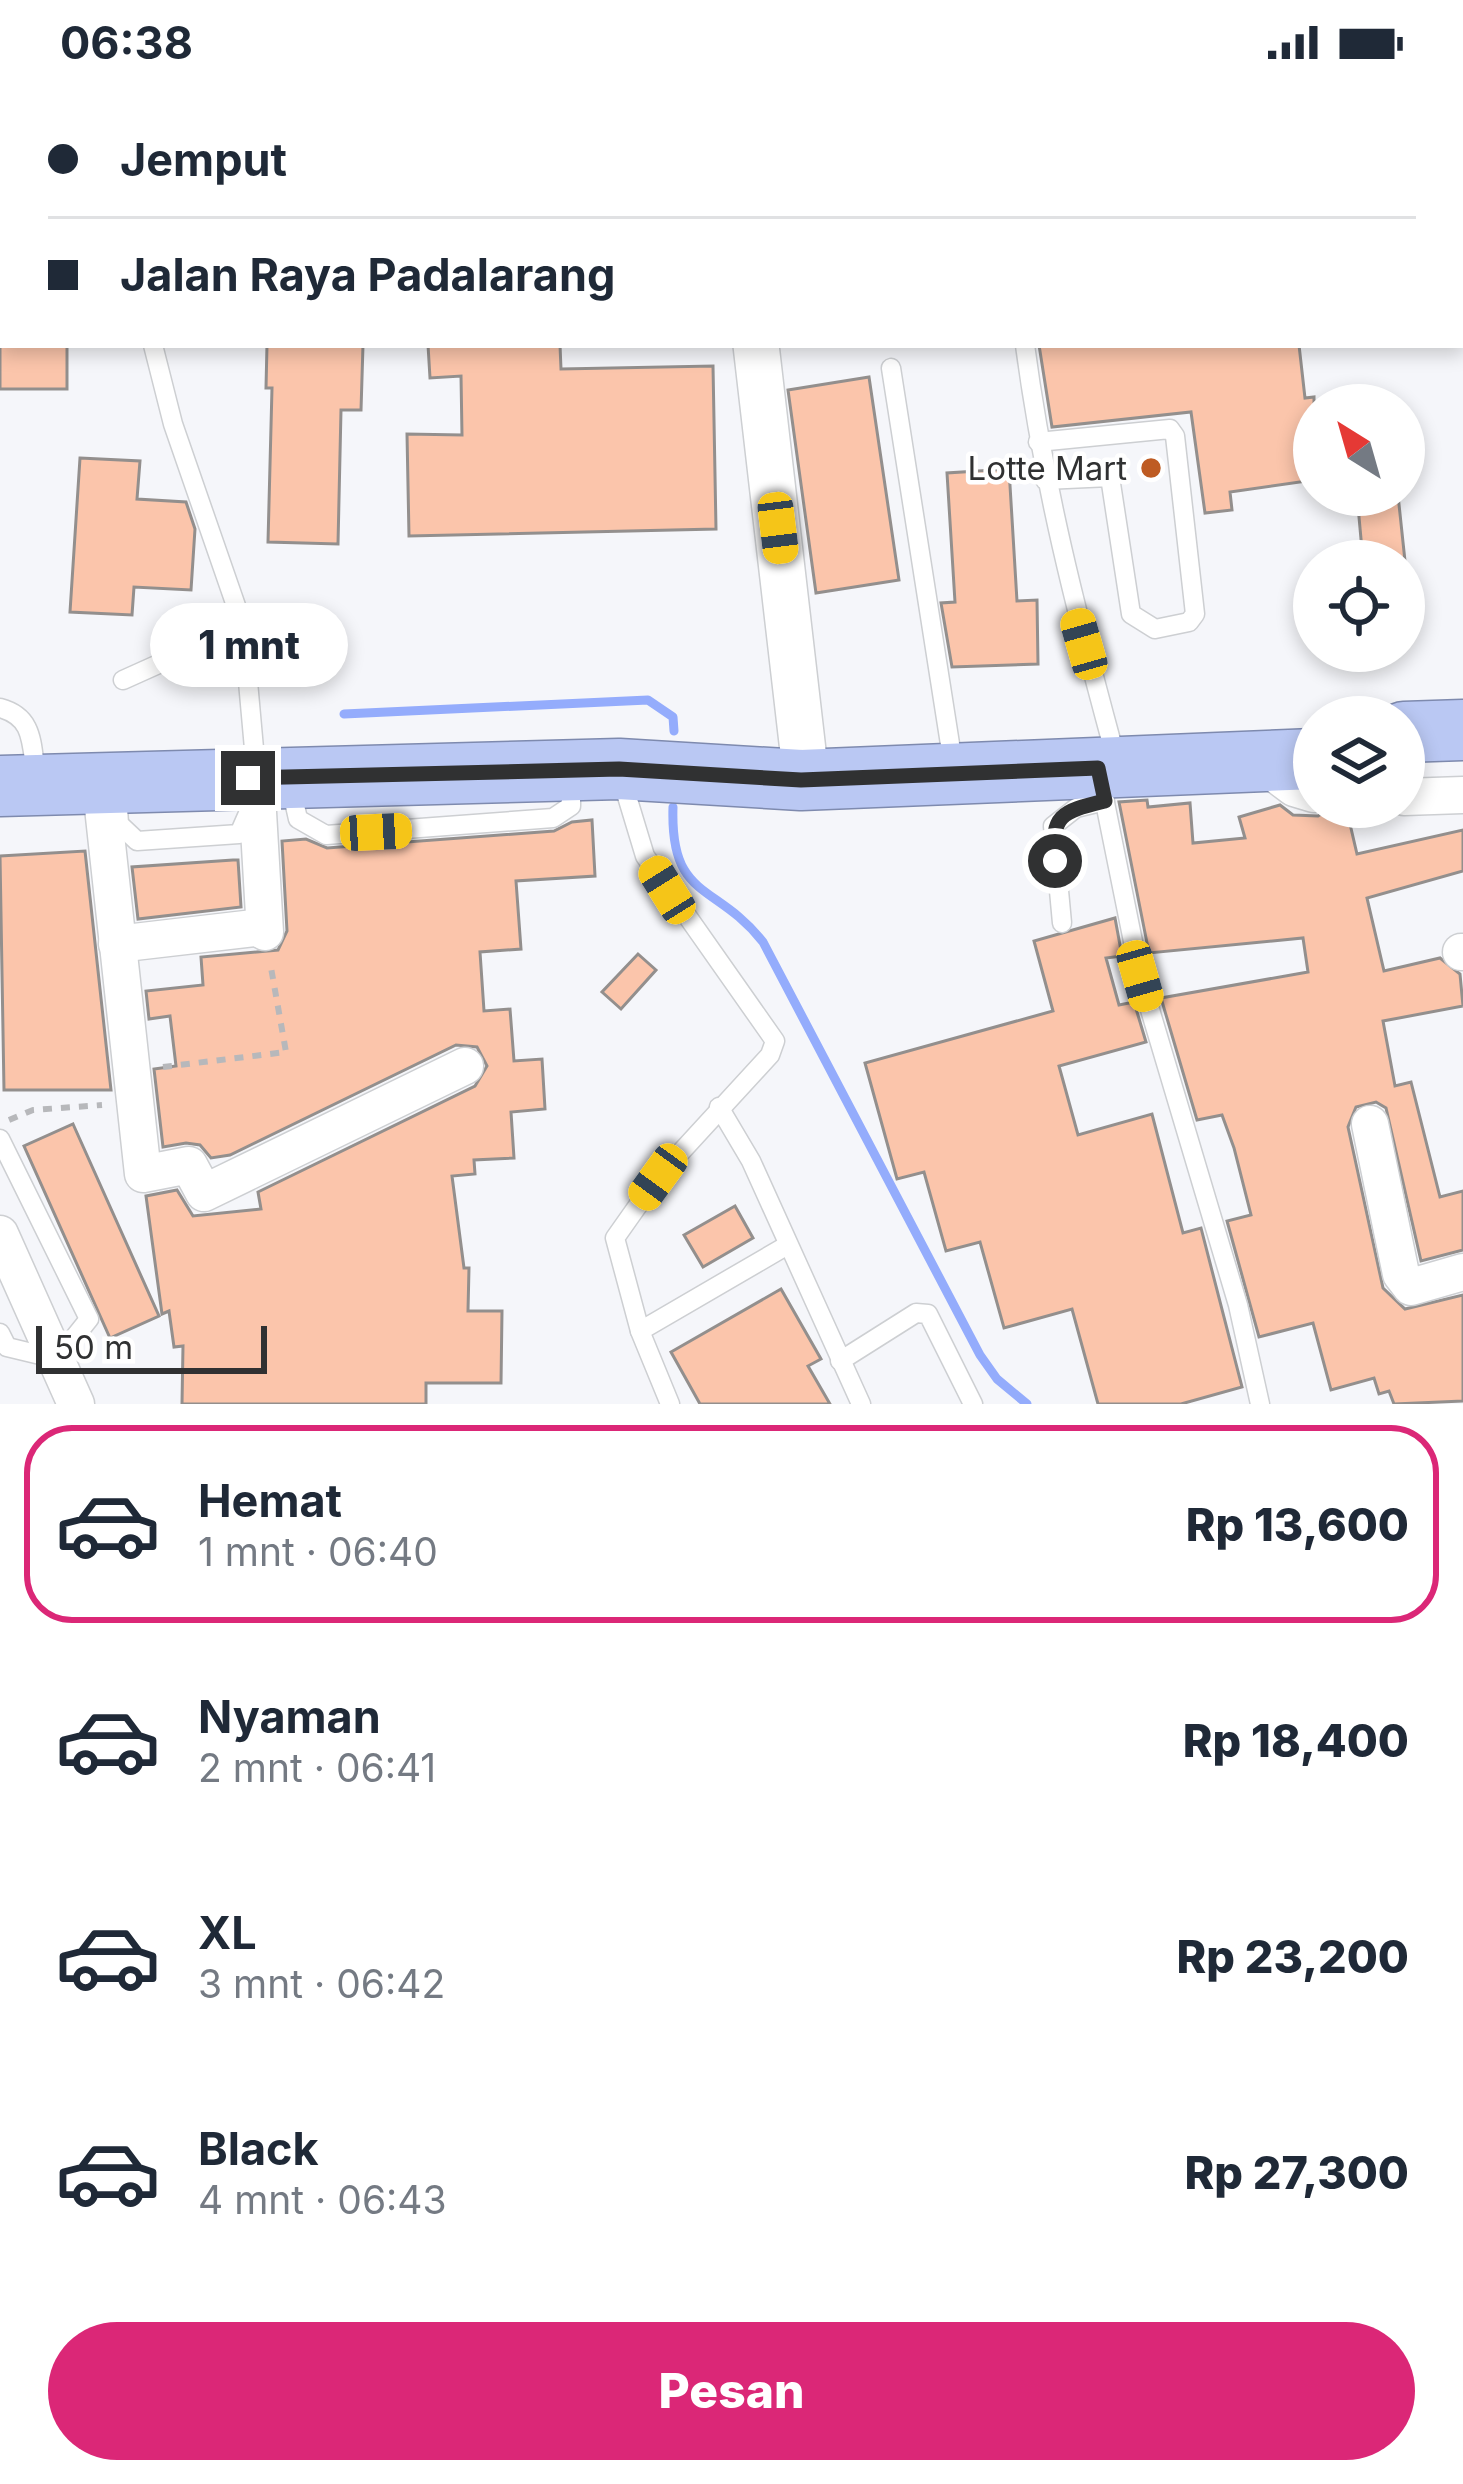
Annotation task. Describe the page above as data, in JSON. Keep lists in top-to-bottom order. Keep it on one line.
{"places":["Lotte Mart"],"scale_bar":"50 m","north":"top left","page":{"status":"06:38","banner":["Jemput","Jalan Raya Padalarang"],"bubble":"1 mnt","scale":"50 m","list":[{"name":"Hemat","note":"1 mnt · 06:40","value":"Rp 13,600"},{"name":"Nyaman","note":"2 mnt · 06:41","value":"Rp 18,400"},{"name":"XL","note":"3 mnt · 06:42","value":"Rp 23,200"},{"name":"Black","note":"4 mnt · 06:43","value":"Rp 27,300"}],"buttons":"Pesan"}}
